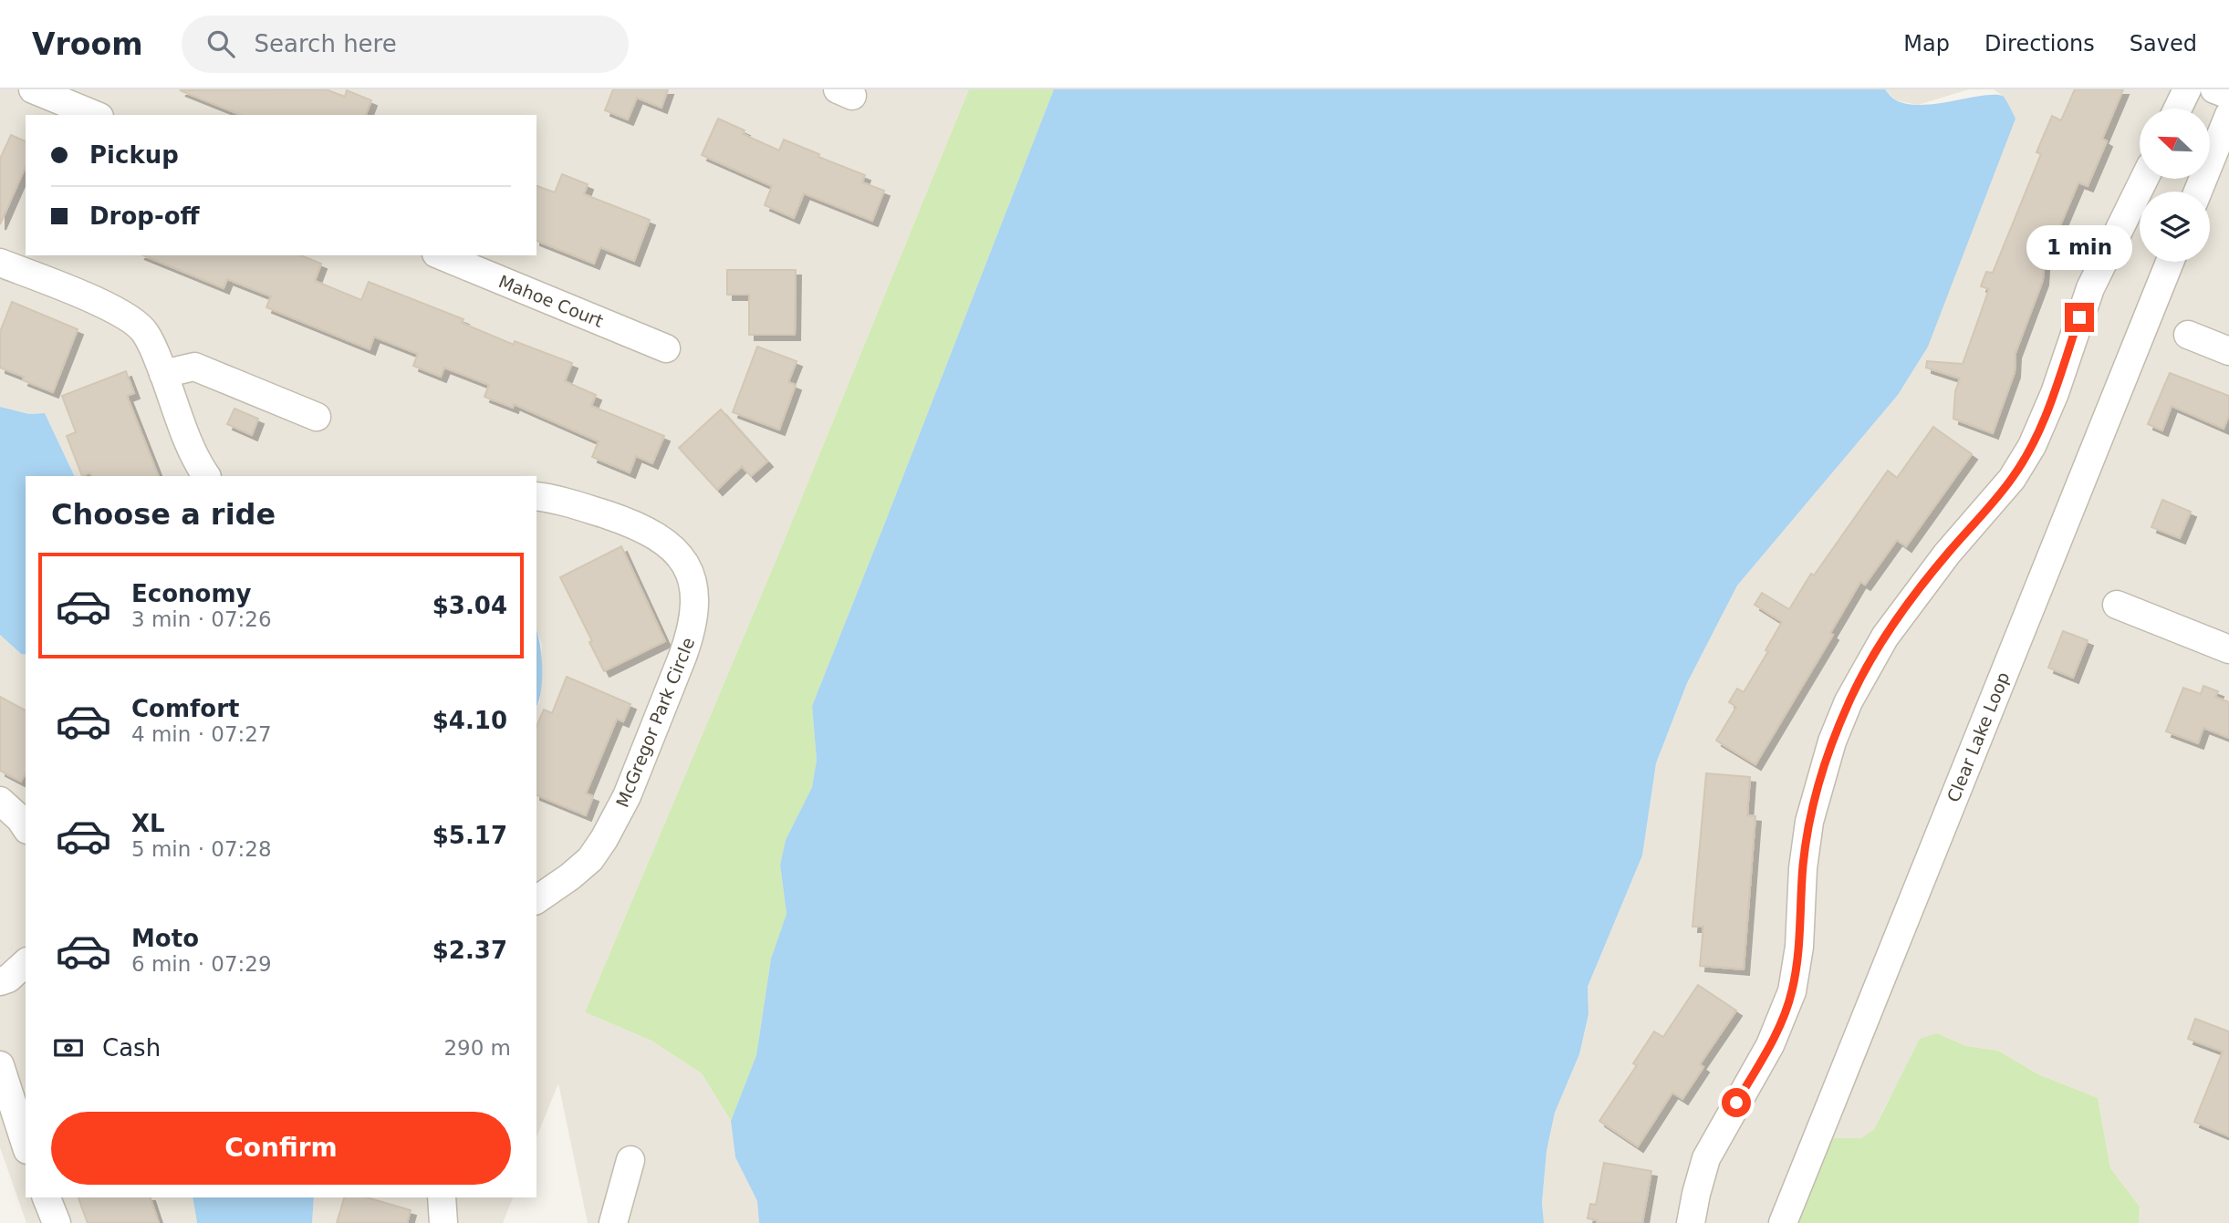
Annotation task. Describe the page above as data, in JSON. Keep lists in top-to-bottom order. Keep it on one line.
{"streets":{"street":["Mahoe Court","McGregor Park Circle","Clear Lake Loop"]},"north":"top left","page":{"header":"Vroom","search":"Search here","nav":["Map","Directions","Saved"],"banner":["Pickup","Drop-off"],"bubble":"1 min","heading":"Choose a ride","list":[{"name":"Economy","note":"3 min · 07:26","value":"$3.04"},{"name":"Comfort","note":"4 min · 07:27","value":"$4.10"},{"name":"XL","note":"5 min · 07:28","value":"$5.17"},{"name":"Moto","note":"6 min · 07:29","value":"$2.37"}],"pay":["Cash","290 m"],"buttons":"Confirm"}}
